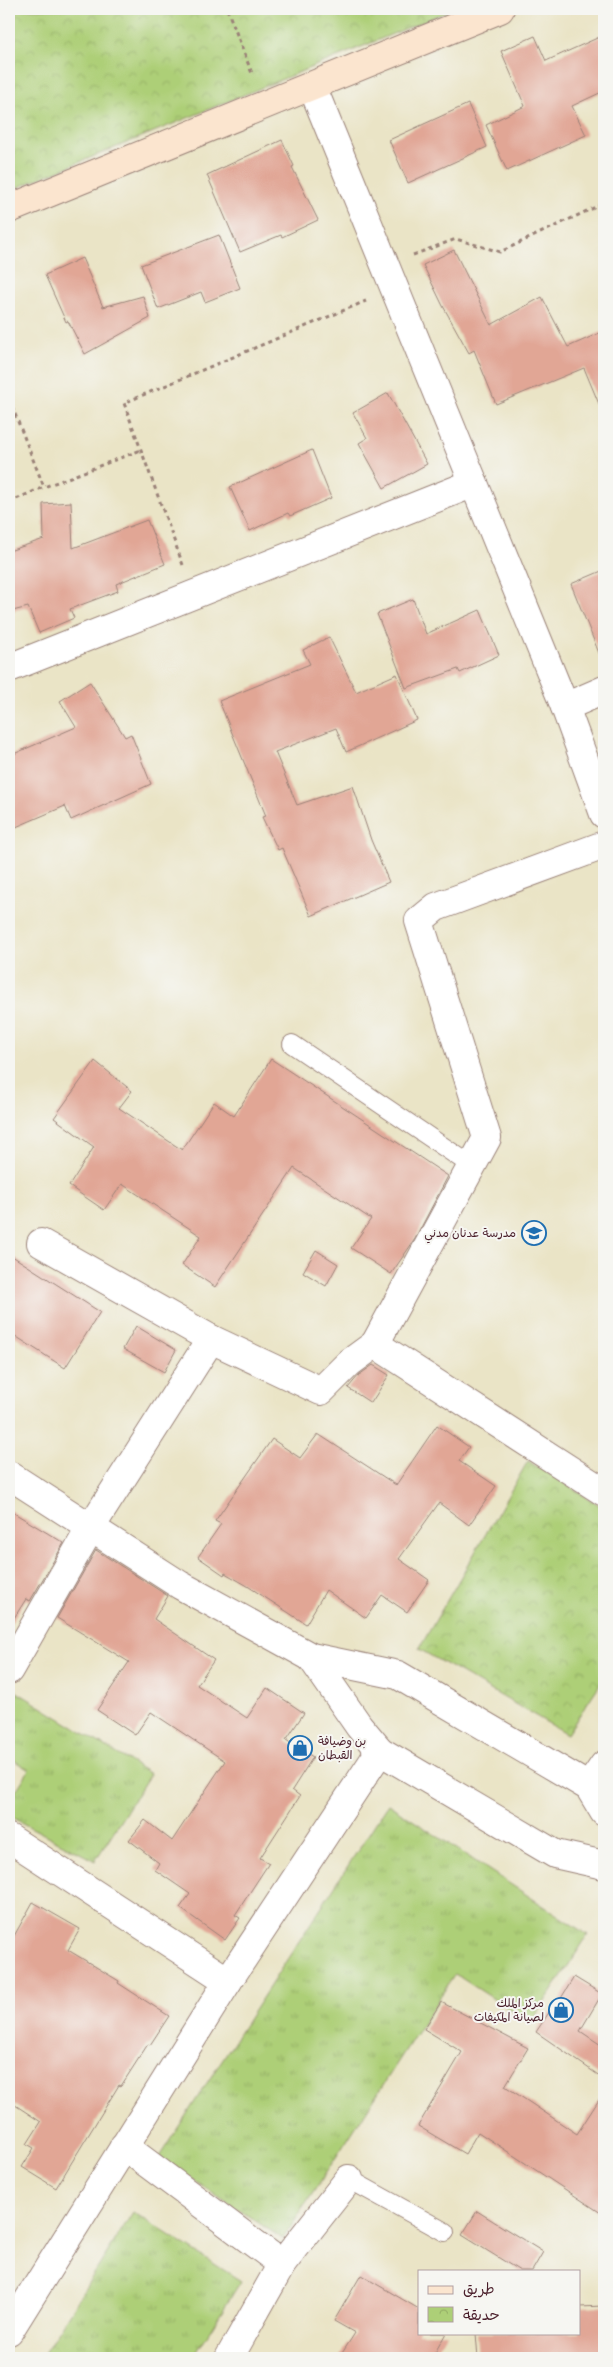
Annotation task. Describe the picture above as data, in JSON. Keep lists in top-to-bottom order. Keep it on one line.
{"places":{"school or university":["مدرسة عدنان مدني"],"shop":["بن وضيافة القبطان","مركز الملك لصيانة المكيفات"]},"legend":["طريق","حديقة"]}
